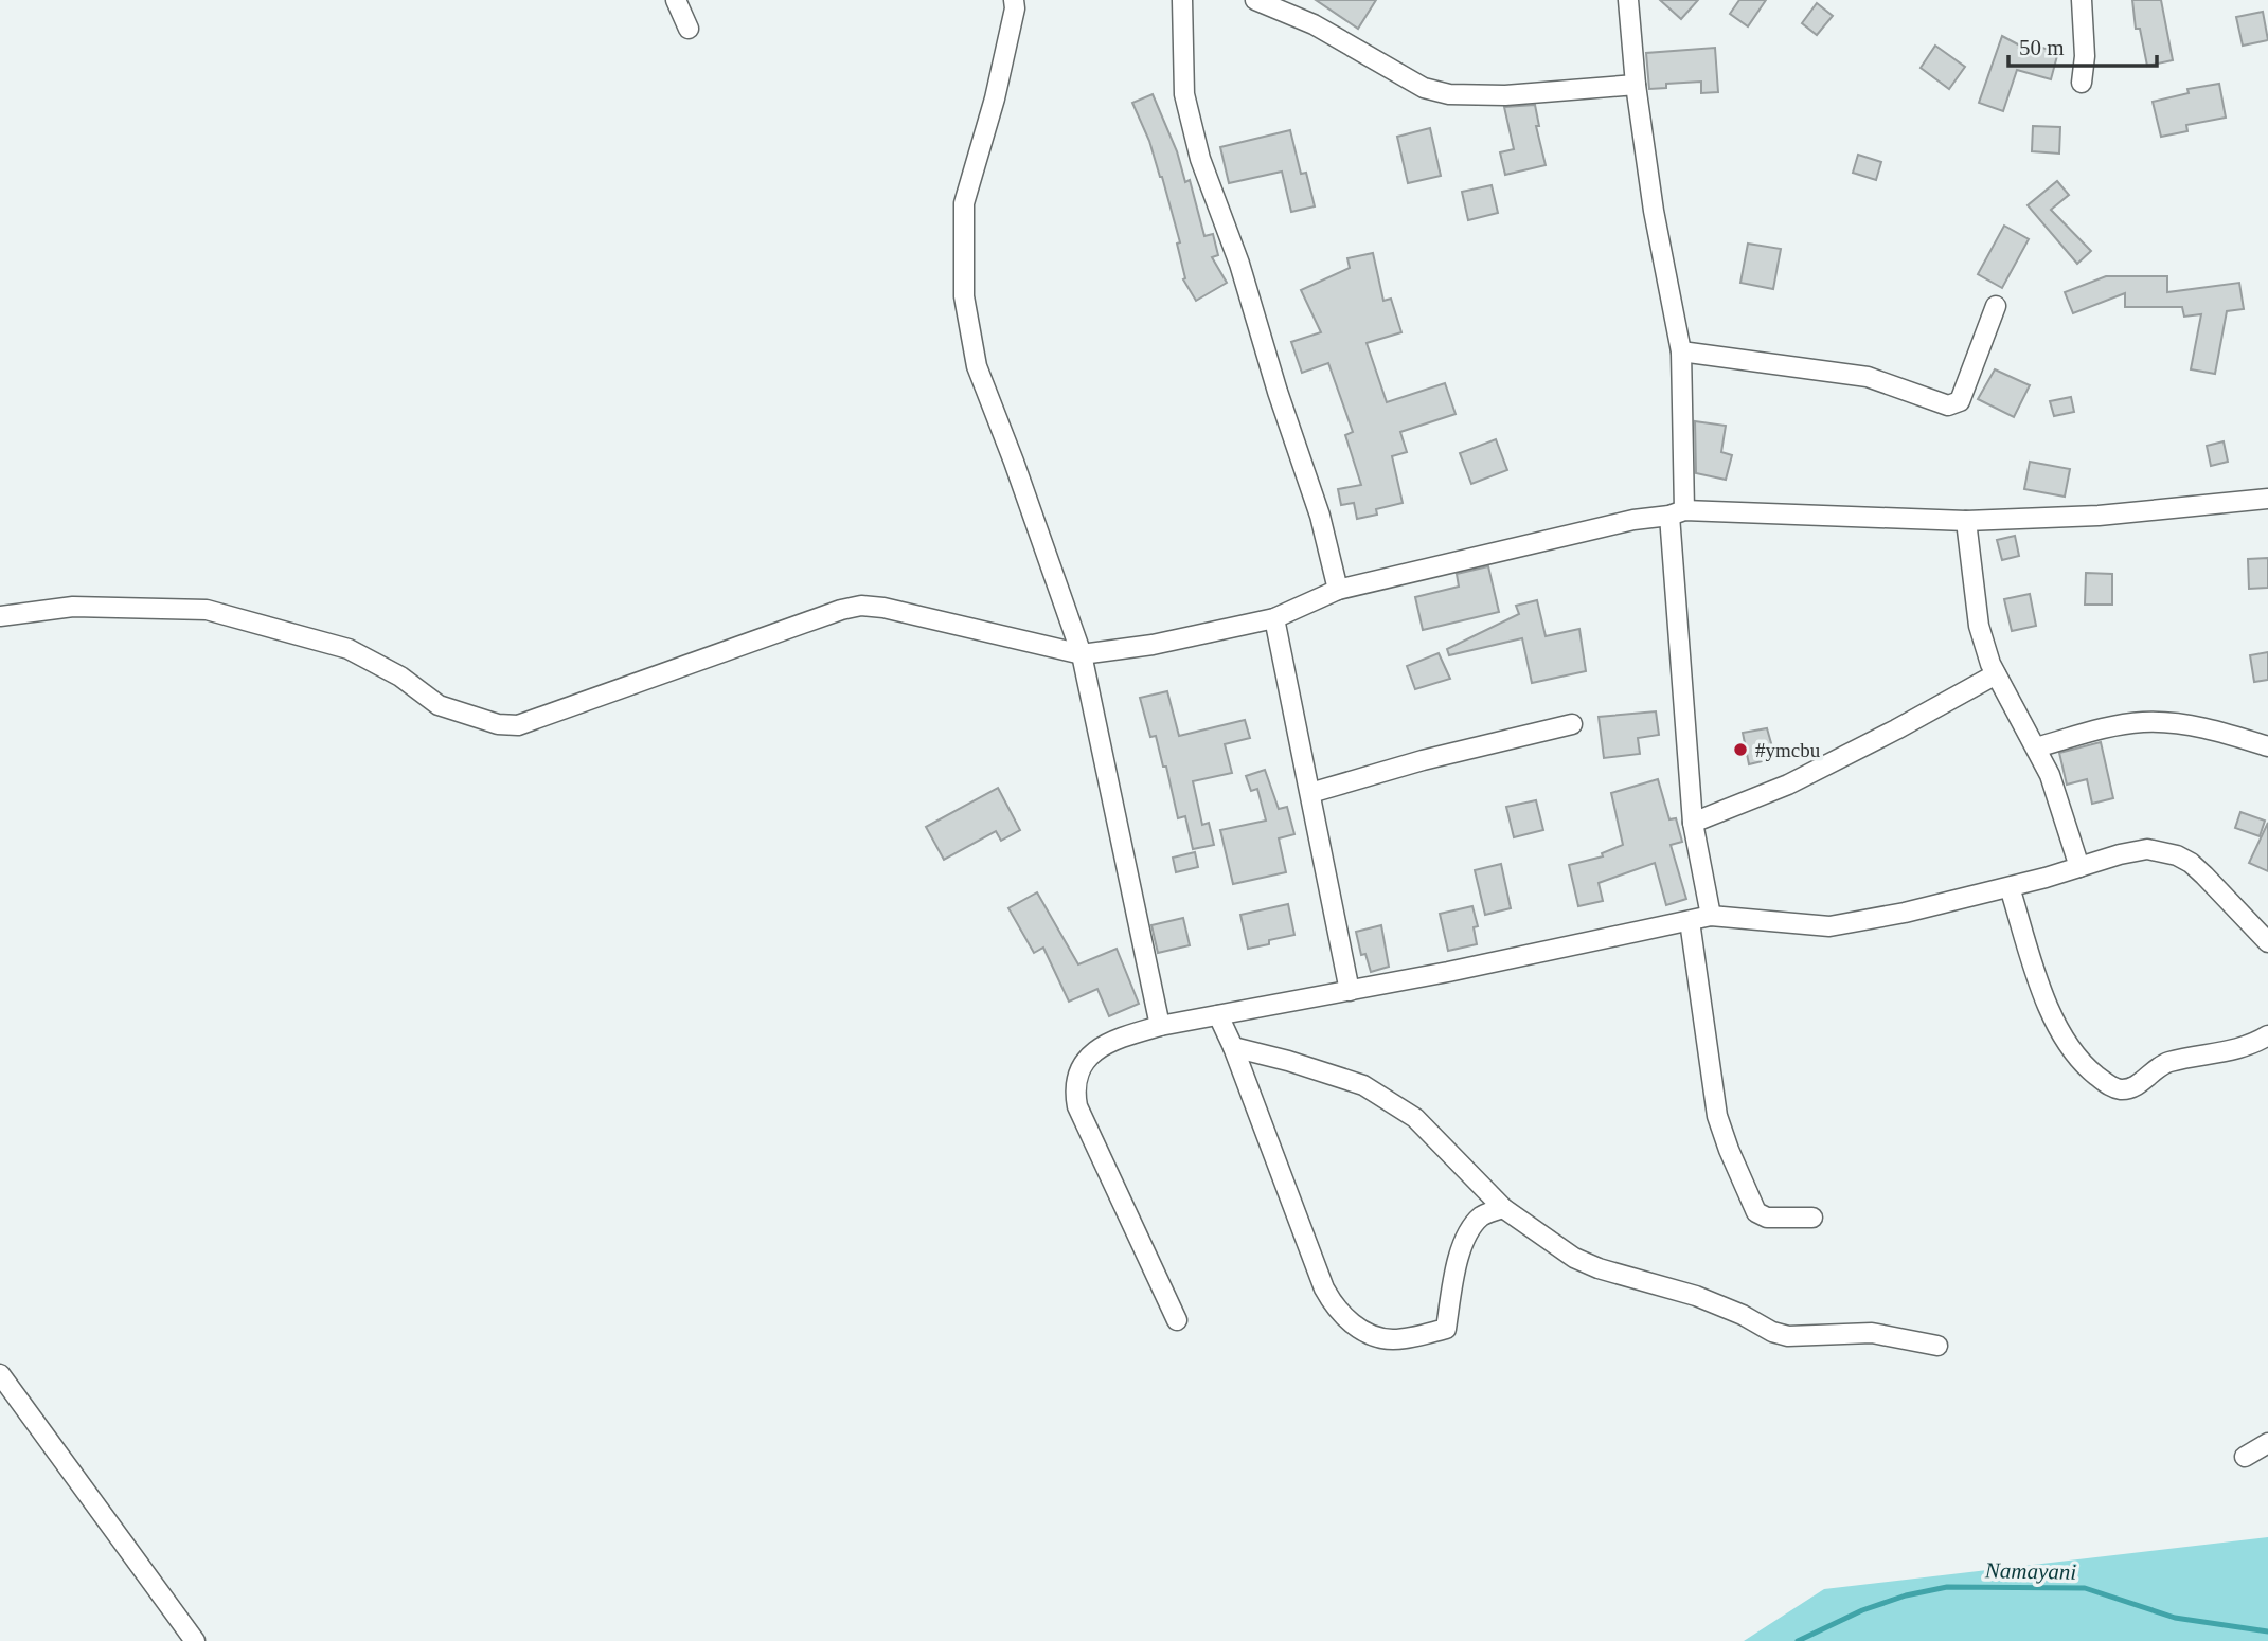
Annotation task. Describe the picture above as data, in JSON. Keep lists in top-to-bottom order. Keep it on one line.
{"water":["Namayani"],"places":["#ymcbu"],"scale_bar":"50 m"}
